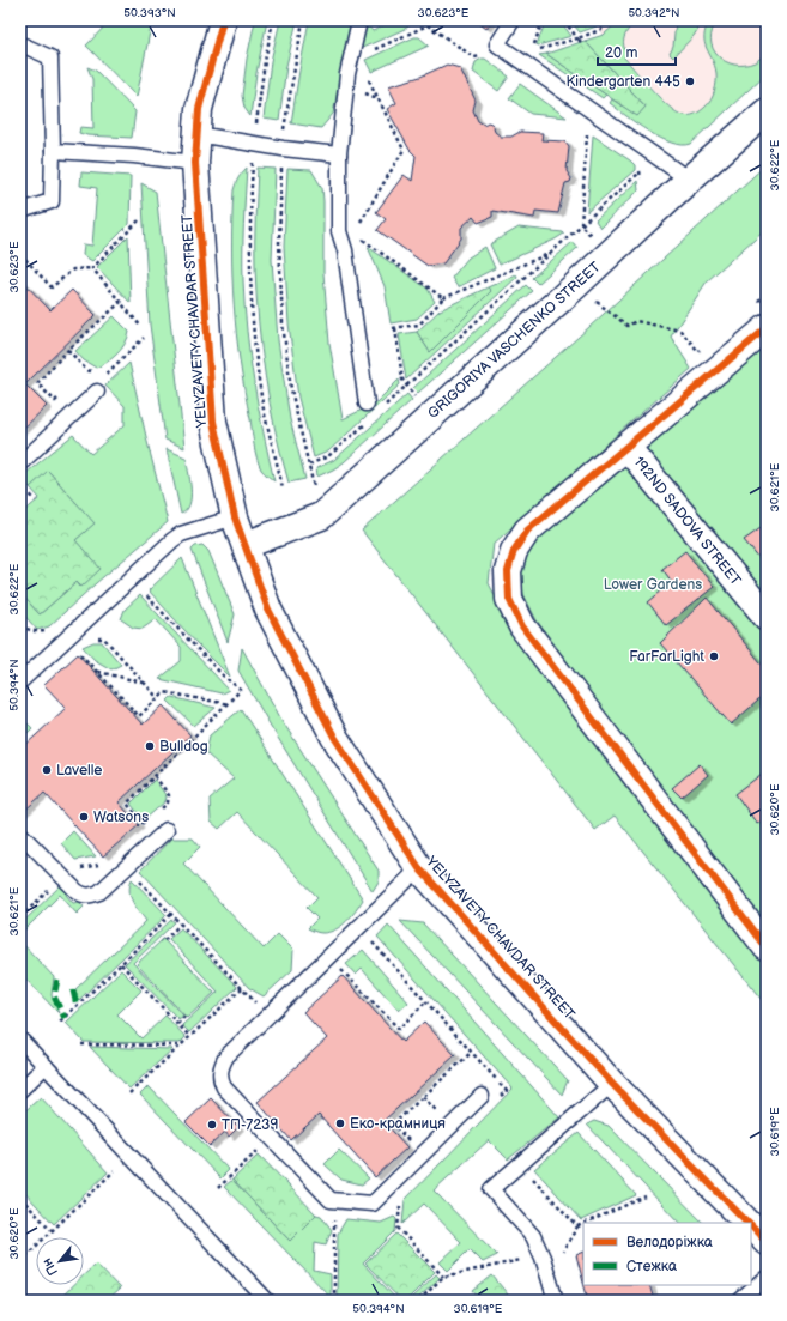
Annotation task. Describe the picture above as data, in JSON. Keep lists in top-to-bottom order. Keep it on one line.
{"streets":{"street":["YELYZAVETY CHAVDAR STREET","GRIGORIYA VASCHENKO STREET","192ND SADOVA STREET"]},"crossings":[["YELYZAVETY CHAVDAR STREET","GRIGORIYA VASCHENKO STREET"]],"parks":["Lower Gardens"],"places":["Kindergarten 445","FarFarLight","Bulldog","Lavelle","Watsons","Еко-крамниця","ТП-7239"],"legend":["Велодоріжка","Стежка"],"scale_bar":"20 m","north":"bottom left","coordinates":["50.393°N","30.623°E","50.392°N","30.622°E","30.621°E","50.394°N","30.620°E","30.619°E"]}
